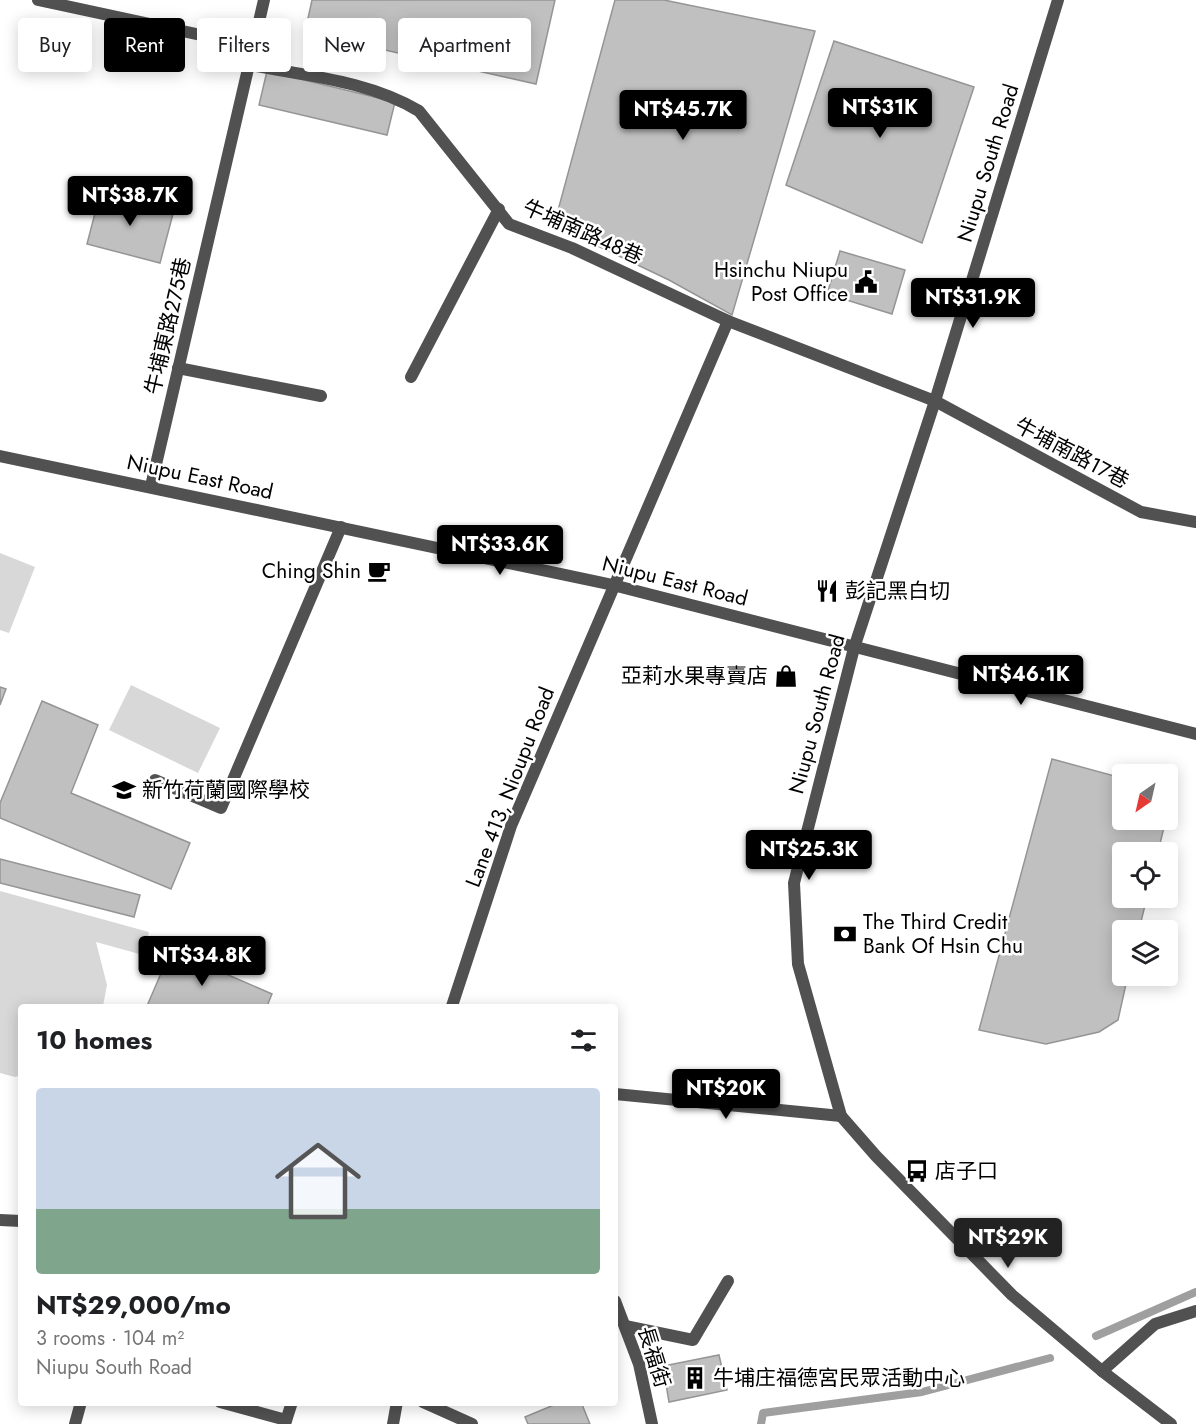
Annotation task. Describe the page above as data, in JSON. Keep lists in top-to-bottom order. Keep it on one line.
{"streets":{"street":["Niupu South Road","牛埔南路48巷","牛埔東路275巷","牛埔南路17巷","Niupu East Road","Lane 413, Nioupu Road","長福街"]},"crossings":[["Niupu South Road","牛埔南路48巷"],["Niupu South Road","牛埔南路17巷"],["Niupu South Road","Niupu East Road"],["牛埔南路48巷","牛埔南路17巷"],["牛埔南路48巷","Lane 413, Nioupu Road"],["牛埔東路275巷","Niupu East Road"],["Niupu East Road","Lane 413, Nioupu Road"]],"places":{"public building":["Hsinchu Niupu Post Office"],"cafe":["Ching Shin"],"restaurant":["彭記黑白切"],"shop":["亞莉水果專賣店"],"school or university":["新竹荷蘭國際學校"],"bank":["The Third Credit Bank Of Hsin Chu"],"bus stop":["店子口"],"building":["牛埔庄福德宮民眾活動中心"]},"north":"bottom left","page":{"chip":["Buy","Rent","Filters","New","Apartment"],"price":["NT$31K","NT$45.7K","NT$38.7K","NT$31.9K","NT$33.6K","NT$46.1K","NT$25.3K","NT$34.8K","NT$20K","NT$29K"],"heading":"10 homes","list":[{"name":"NT$29,000/mo","note":"3 rooms · 104 m² · Niupu South Road"}]}}
